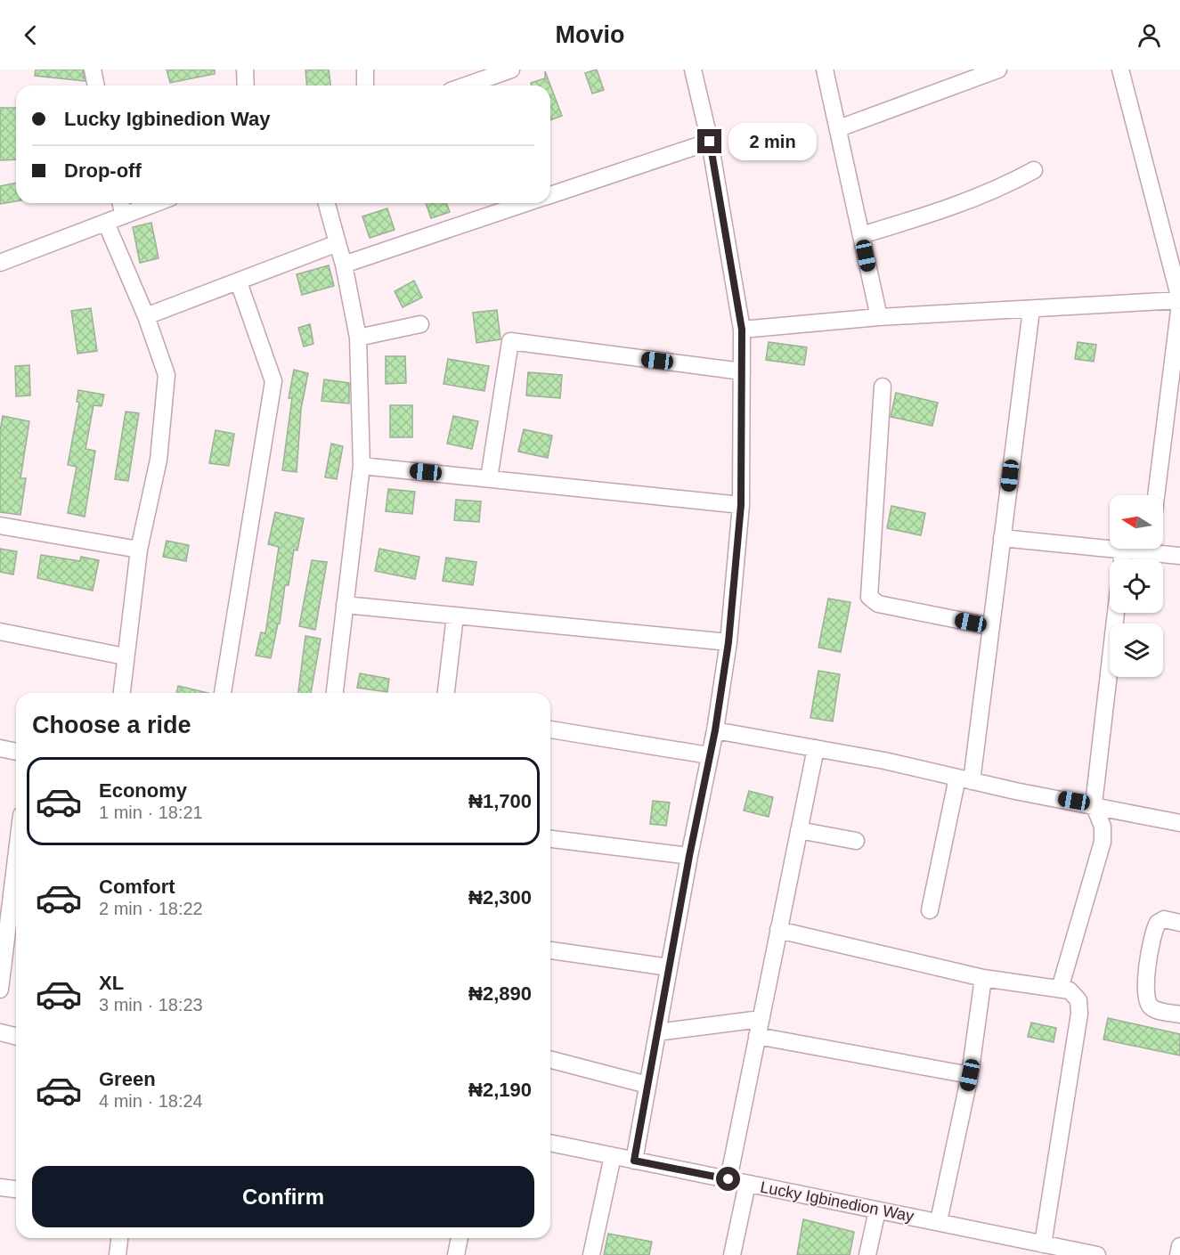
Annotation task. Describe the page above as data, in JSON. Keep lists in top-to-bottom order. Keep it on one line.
{"streets":{"street":["Lucky Igbinedion Way"]},"north":"left","page":{"header":"Movio","banner":["Lucky Igbinedion Way","Drop-off"],"bubble":"2 min","heading":"Choose a ride","list":[{"name":"Economy","note":"1 min · 18:21","value":"₦1,700"},{"name":"Comfort","note":"2 min · 18:22","value":"₦2,300"},{"name":"XL","note":"3 min · 18:23","value":"₦2,890"},{"name":"Green","note":"4 min · 18:24","value":"₦2,190"}],"buttons":"Confirm"}}
